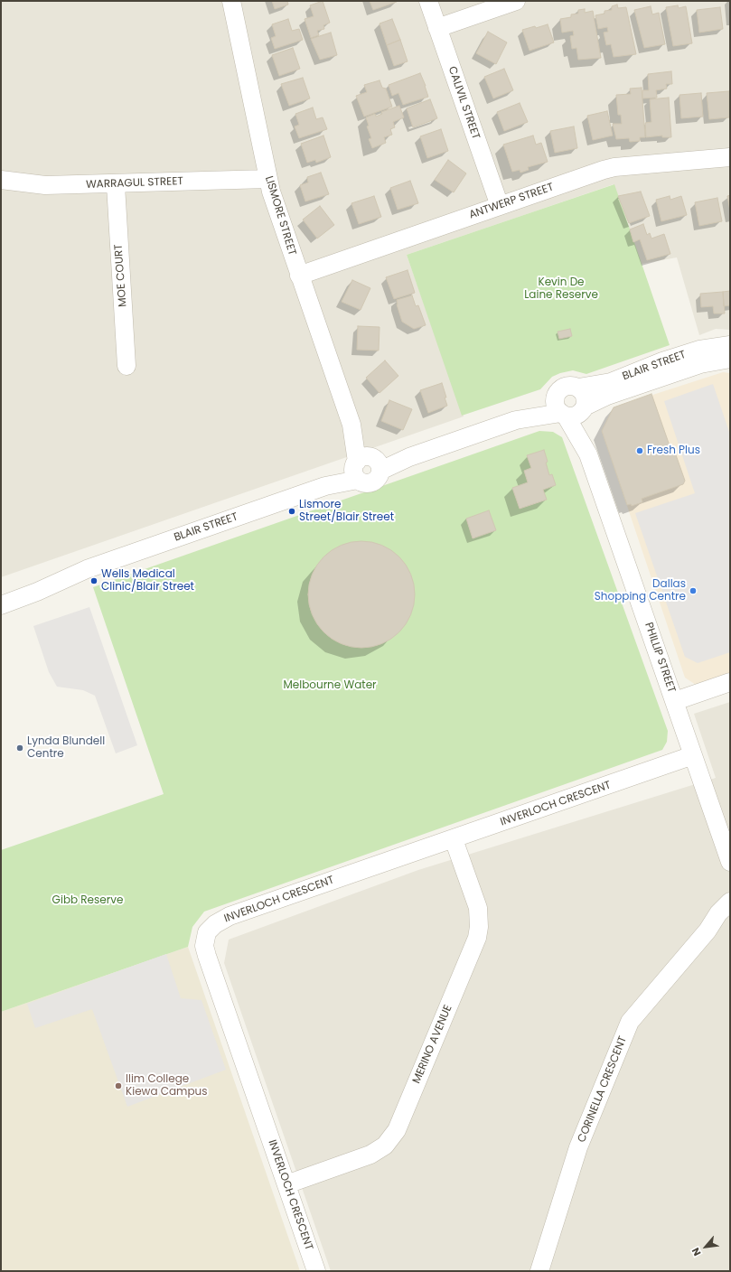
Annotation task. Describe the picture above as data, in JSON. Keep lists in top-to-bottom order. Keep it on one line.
{"streets":{"street":["CALIVIL STREET","WARRAGUL STREET","ANTWERP STREET","LISMORE STREET","MOE COURT","BLAIR STREET","PHILLIP STREET","INVERLOCH CRESCENT","MERINO AVENUE","CORINELLA CRESCENT"]},"crossings":[["CALIVIL STREET","ANTWERP STREET"],["WARRAGUL STREET","LISMORE STREET"],["WARRAGUL STREET","MOE COURT"],["ANTWERP STREET","LISMORE STREET"],["LISMORE STREET","BLAIR STREET"],["BLAIR STREET","PHILLIP STREET"],["PHILLIP STREET","INVERLOCH CRESCENT"],["INVERLOCH CRESCENT","MERINO AVENUE"]],"parks":["Kevin De Laine Reserve","Melbourne Water","Gibb Reserve"],"places":["Fresh Plus","Lismore Street/Blair Street","Wells Medical Clinic/Blair Street","Dallas Shopping Centre","Lynda Blundell Centre","Ilim College Kiewa Campus"],"north":"bottom left"}
